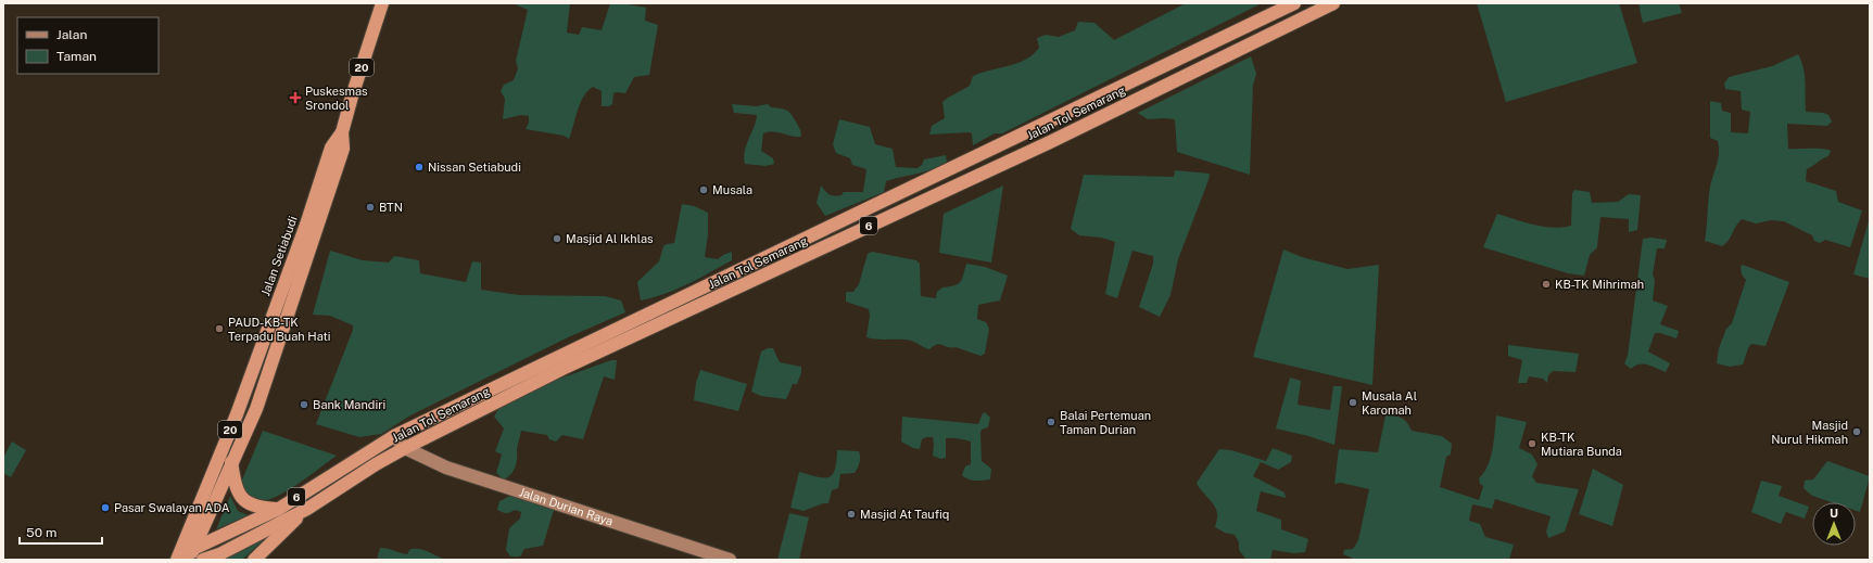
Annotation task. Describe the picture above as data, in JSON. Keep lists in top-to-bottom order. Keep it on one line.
{"streets":{"highway":["20","Jalan Tol Semarang","6","Jalan Setiabudi"],"main road":["Jalan Durian Raya"]},"crossings":[["Jalan Tol Semarang","Jalan Setiabudi"],["Jalan Tol Semarang","Jalan Durian Raya"]],"places":{"health":["Puskesmas Srondol"],"other":["Nissan Setiabudi","Musala","BTN","Masjid Al Ikhlas","KB-TK Mihrimah","PAUD-KB-TK Terpadu Buah Hati","Musala Al Karomah","Bank Mandiri","Balai Pertemuan Taman Durian","Masjid Nurul Hikmah","KB-TK Mutiara Bunda","Pasar Swalayan ADA","Masjid At Taufiq"]},"legend":["Jalan","Taman"],"scale_bar":"50 m","north":"top"}
